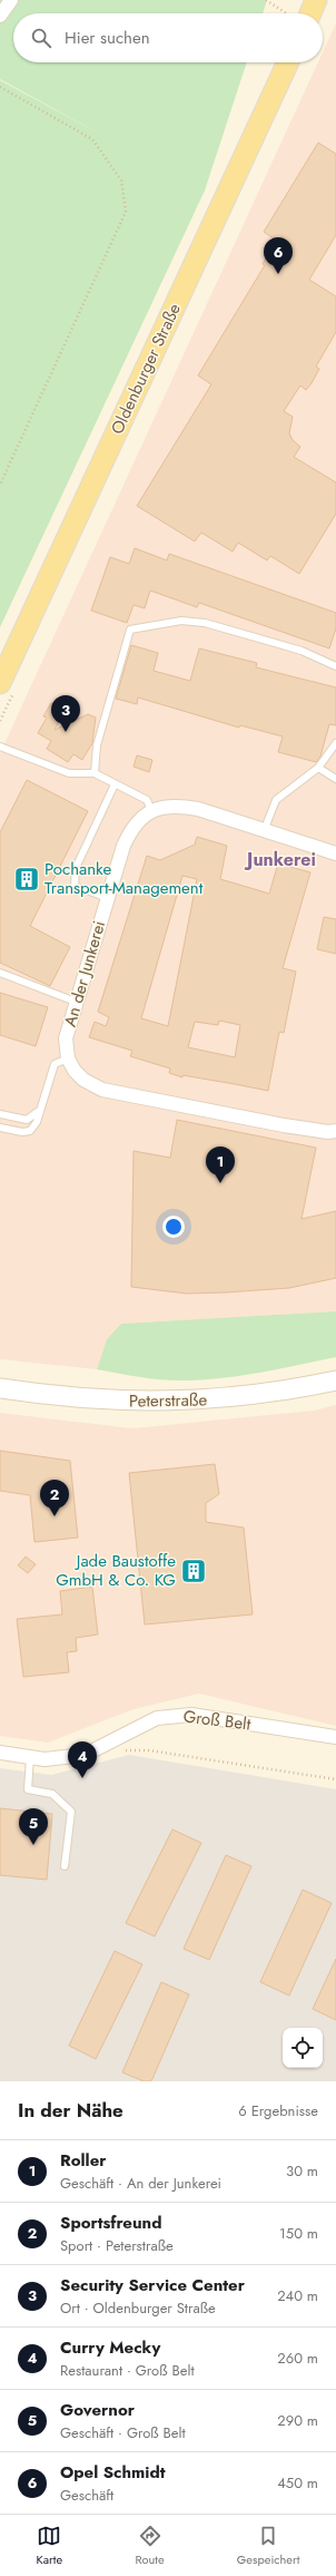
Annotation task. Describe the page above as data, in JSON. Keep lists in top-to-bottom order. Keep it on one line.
{"streets":{"main road":["Oldenburger Straße","Peterstraße"],"street":["An der Junkerei","Groß Belt"]},"districts":["Junkerei"],"places":{"building":["Pochanke Transport-Management","Jade Baustoffe GmbH & Co. KG"]},"page":{"search":"Hier suchen","pins":["6","3","1","2","4","5"],"heading":["In der Nähe","6 Ergebnisse"],"list":[{"mark":"1","name":"Roller","note":"Geschäft · An der Junkerei","value":"30 m"},{"mark":"2","name":"Sportsfreund","note":"Sport · Peterstraße","value":"150 m"},{"mark":"3","name":"Security Service Center","note":"Ort · Oldenburger Straße","value":"240 m"},{"mark":"4","name":"Curry Mecky","note":"Restaurant · Groß Belt","value":"260 m"},{"mark":"5","name":"Governor","note":"Geschäft · Groß Belt","value":"290 m"},{"mark":"6","name":"Opel Schmidt","note":"Geschäft","value":"450 m"}],"nav":["Karte","Route","Gespeichert"]}}
